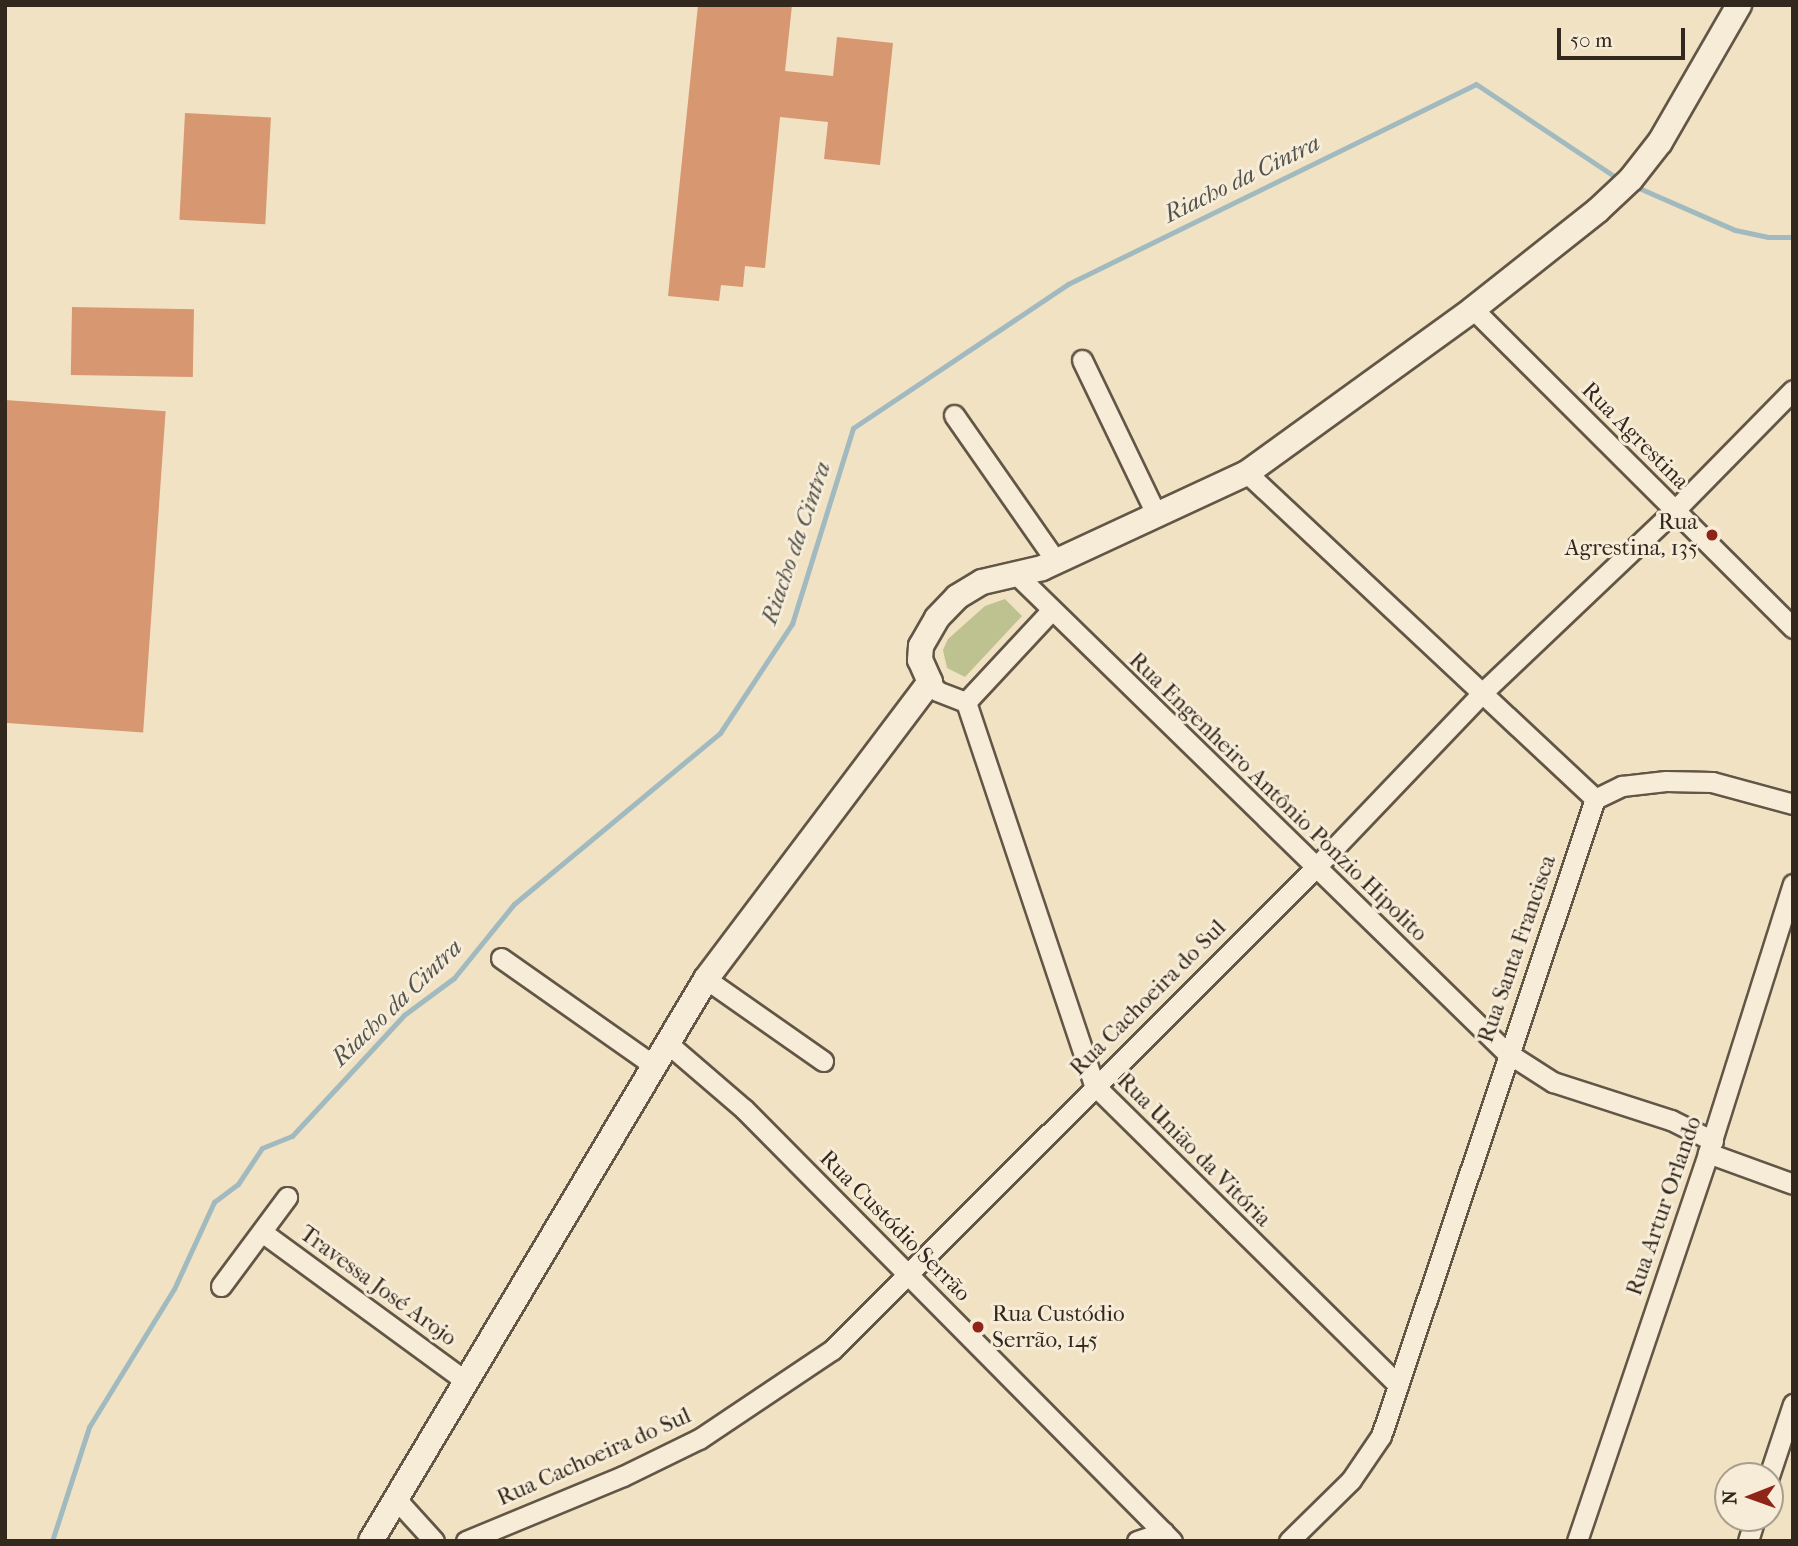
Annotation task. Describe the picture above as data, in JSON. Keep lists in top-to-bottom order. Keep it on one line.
{"streets":{"street":["Rua Agrestina","Rua Engenheiro Antônio Ponzio Hipolito","Rua Santa Francisca","Rua Cachoeira do Sul","Rua União da Vitória","Rua Artur Orlando","Rua Custódio Serrão","Travessa José Arojo"]},"crossings":[["Rua Agrestina","Rua Cachoeira do Sul"],["Rua Engenheiro Antônio Ponzio Hipolito","Rua Santa Francisca"],["Rua Engenheiro Antônio Ponzio Hipolito","Rua Cachoeira do Sul"],["Rua Engenheiro Antônio Ponzio Hipolito","Rua Artur Orlando"],["Rua Santa Francisca","Rua União da Vitória"],["Rua Cachoeira do Sul","Rua União da Vitória"],["Rua Cachoeira do Sul","Rua Custódio Serrão"]],"water":["Riacho da Cintra"],"places":["Rua Agrestina, 135","Rua Custódio Serrão, 145"],"scale_bar":"50 m","north":"left"}
